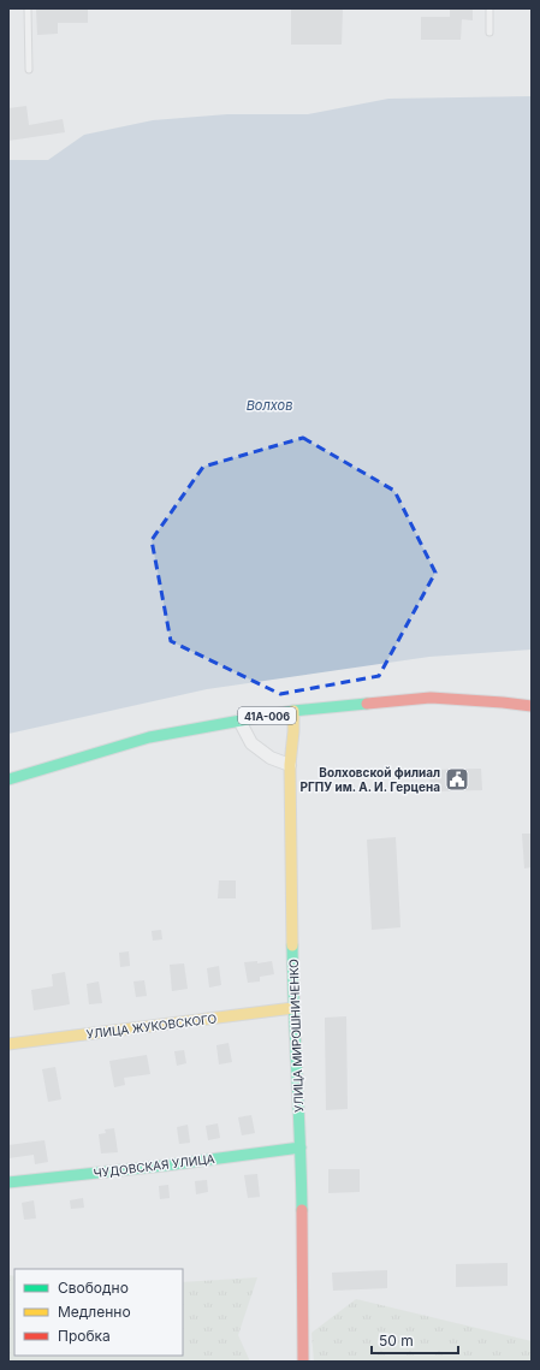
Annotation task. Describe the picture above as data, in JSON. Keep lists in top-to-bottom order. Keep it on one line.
{"streets":{"street":["41А-006","УЛИЦА ЖУКОВСКОГО","УЛИЦА МИРОШНИЧЕНКО","ЧУДОВСКАЯ УЛИЦА"]},"crossings":[["41А-006","УЛИЦА МИРОШНИЧЕНКО"],["УЛИЦА ЖУКОВСКОГО","УЛИЦА МИРОШНИЧЕНКО"],["УЛИЦА МИРОШНИЧЕНКО","ЧУДОВСКАЯ УЛИЦА"]],"water":["Волхов"],"places":{"public building":["Волховской филиал РГПУ им. А. И. Герцена"]},"legend":["Свободно","Медленно","Пробка"],"scale_bar":"50 m"}
